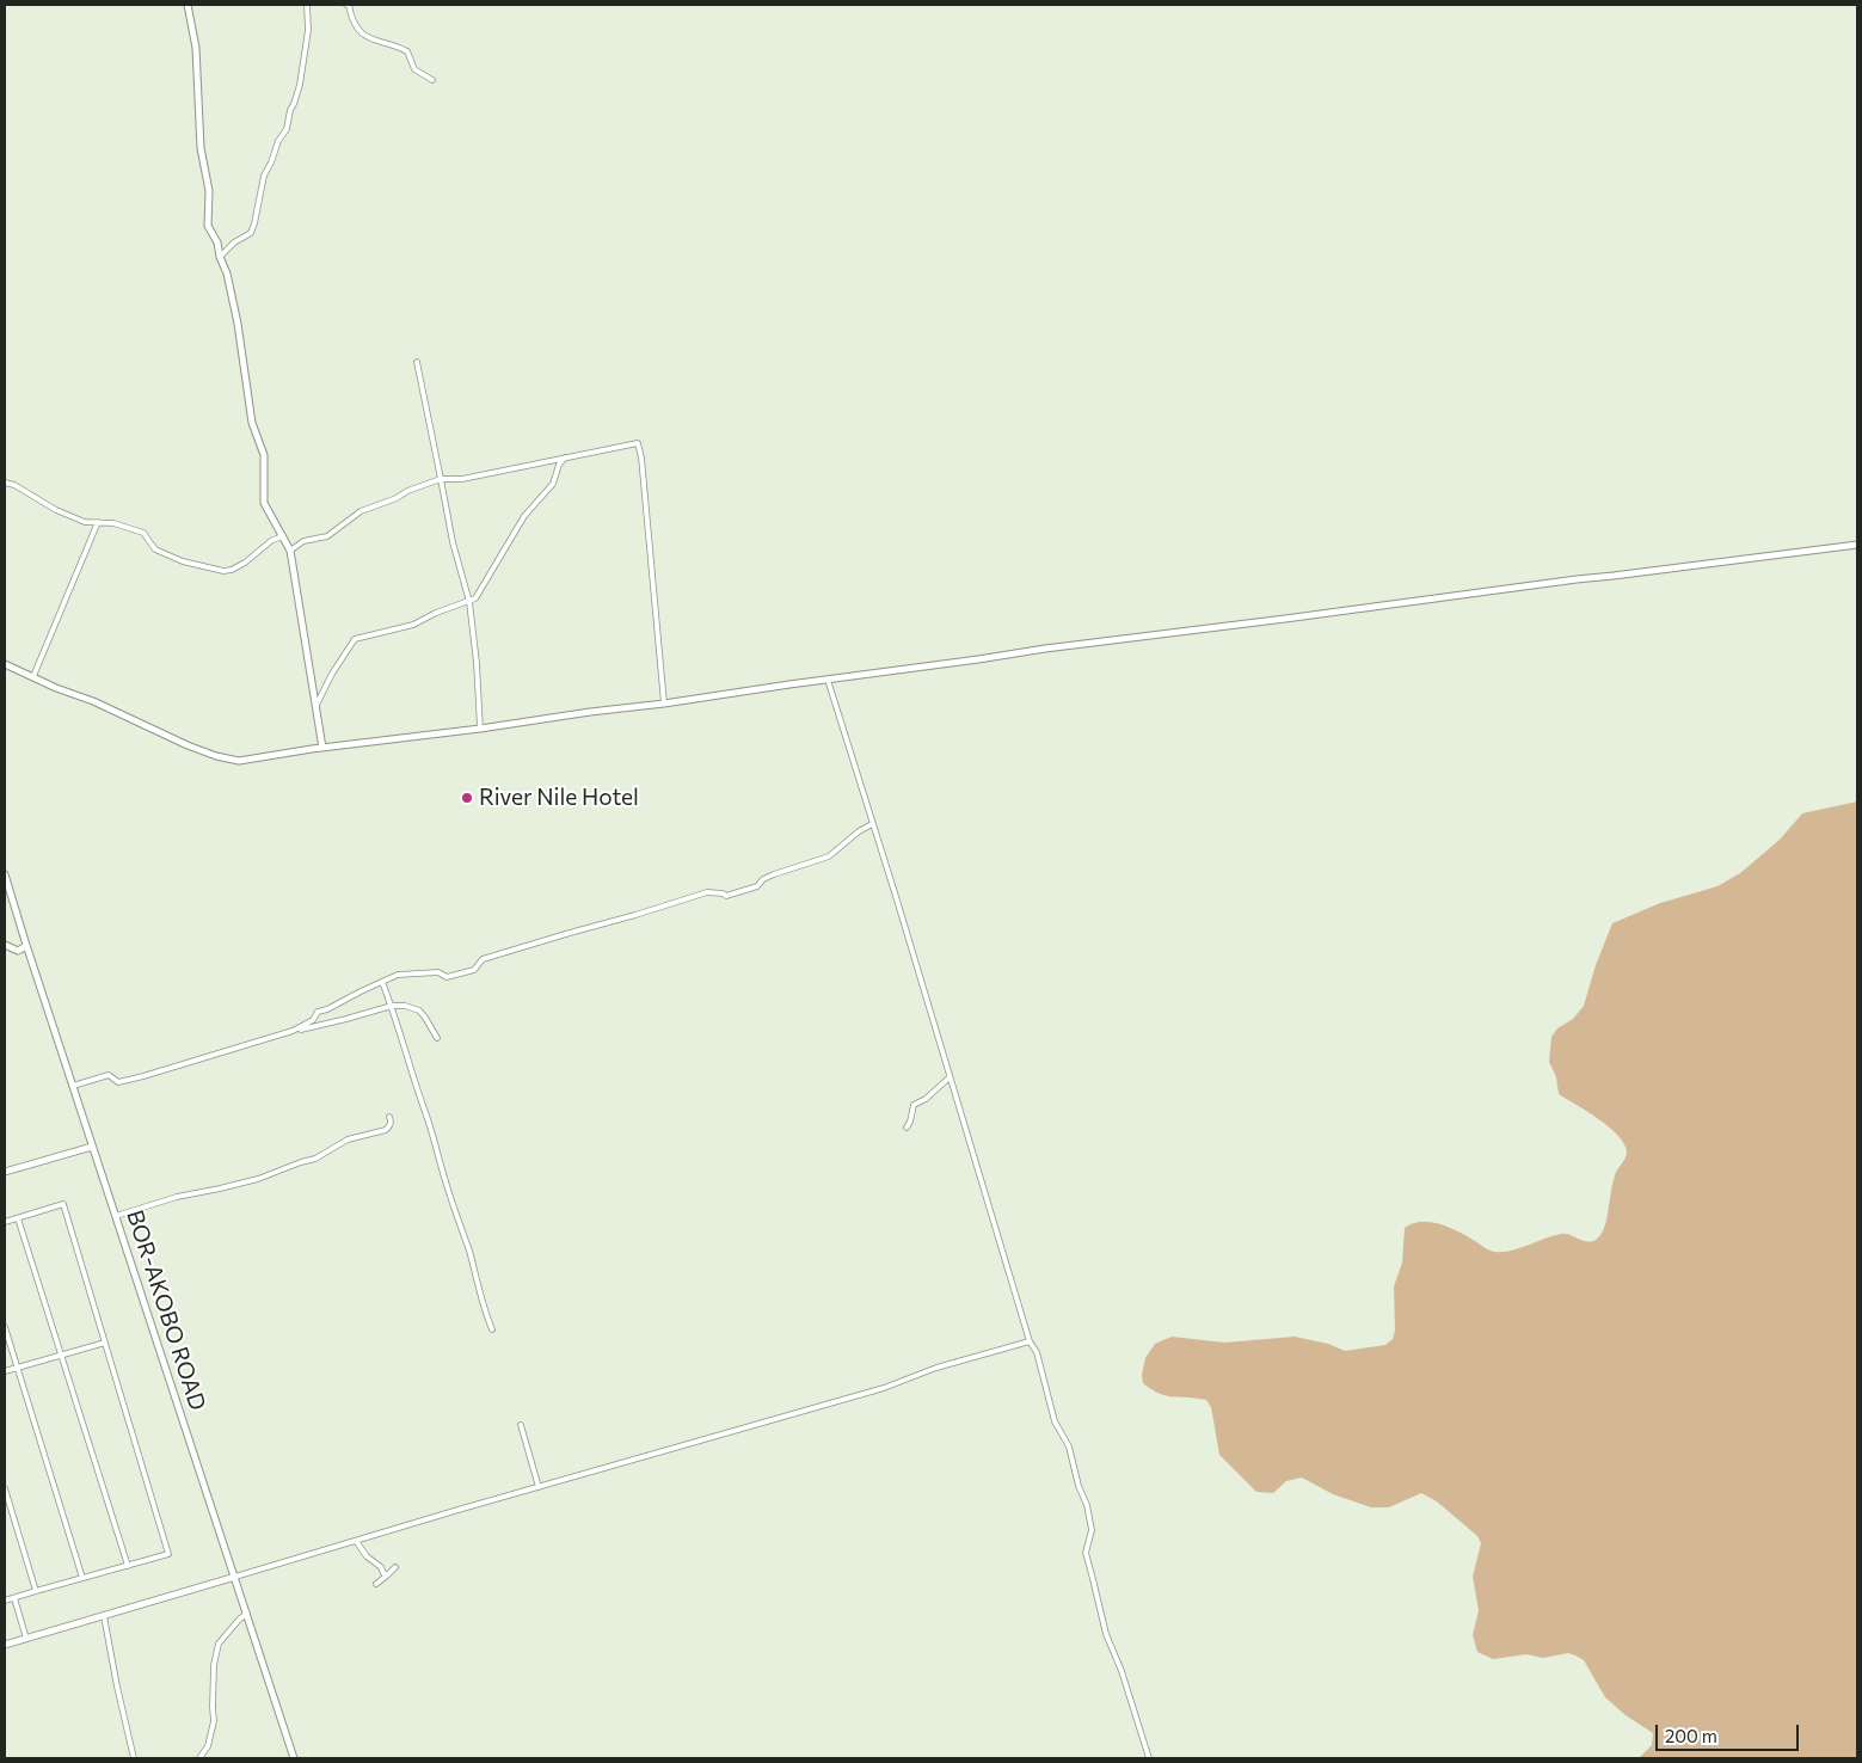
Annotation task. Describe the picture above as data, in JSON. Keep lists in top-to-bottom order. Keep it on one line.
{"streets":{"street":["BOR-AKOBO ROAD"]},"places":["River Nile Hotel"],"scale_bar":"200 m"}
